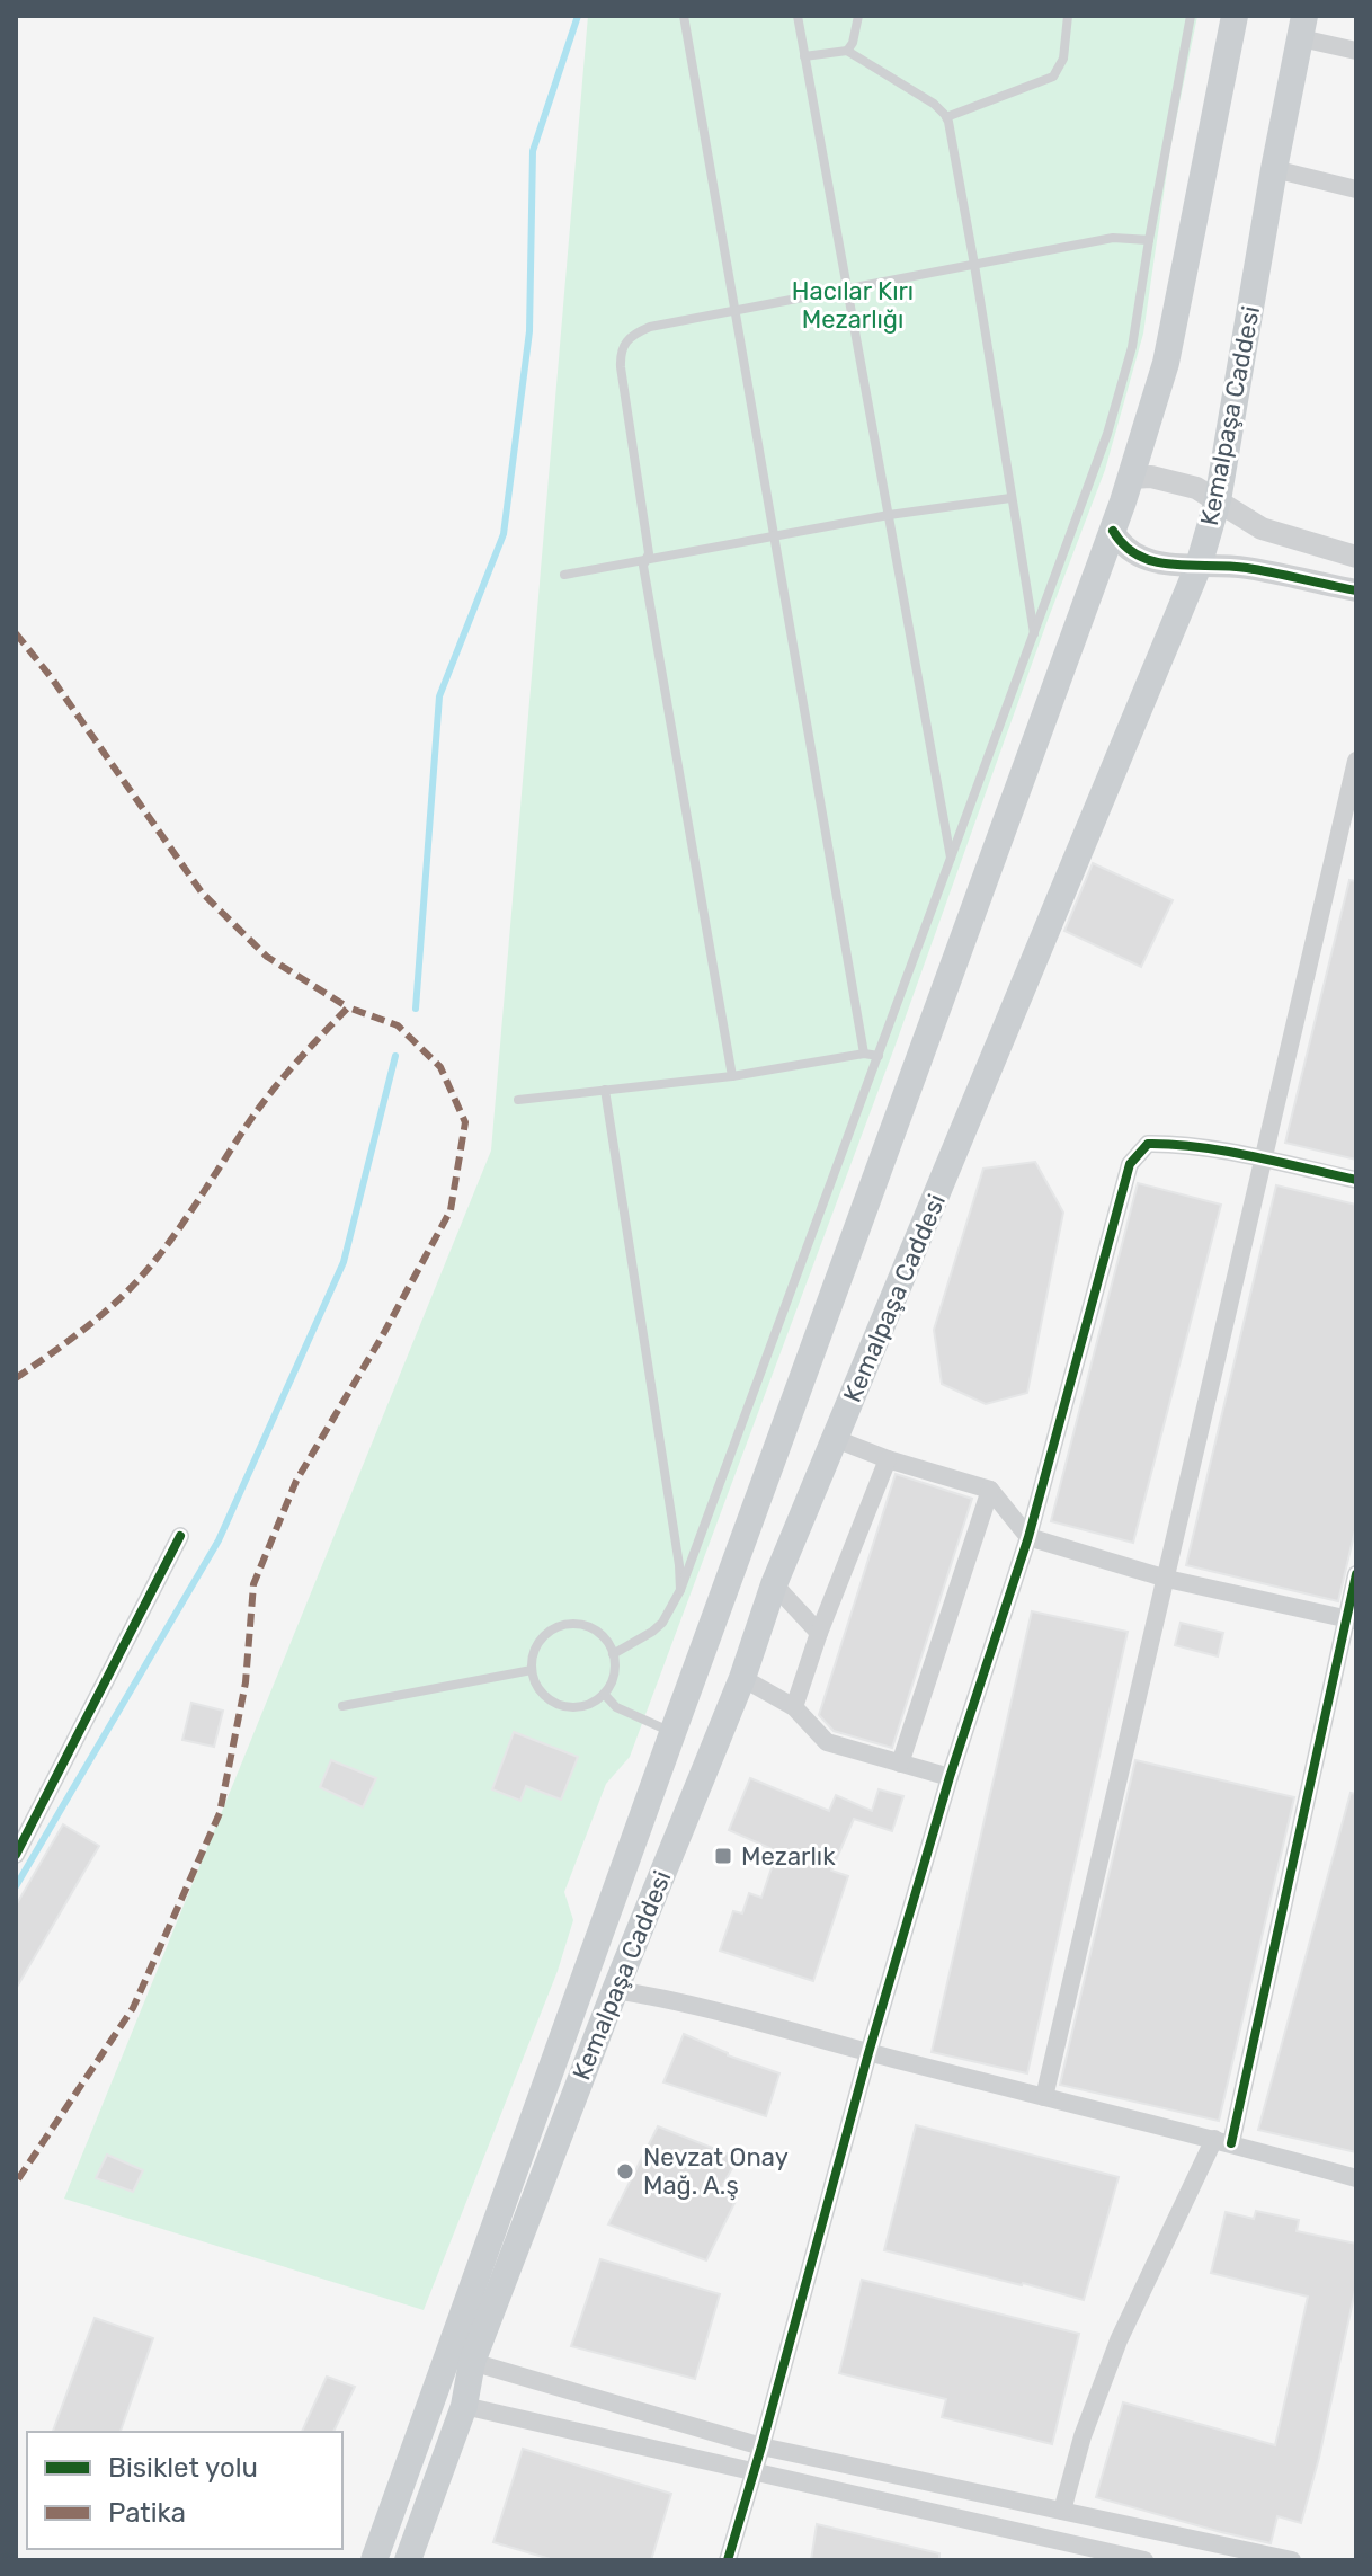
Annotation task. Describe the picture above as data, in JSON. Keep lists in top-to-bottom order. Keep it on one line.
{"streets":{"main road":["Kemalpaşa Caddesi"]},"parks":["Hacılar Kırı Mezarlığı"],"places":{"transit":["Mezarlık"],"other":["Nevzat Onay Mağ. A.ş"]},"legend":["Bisiklet yolu","Patika"]}
